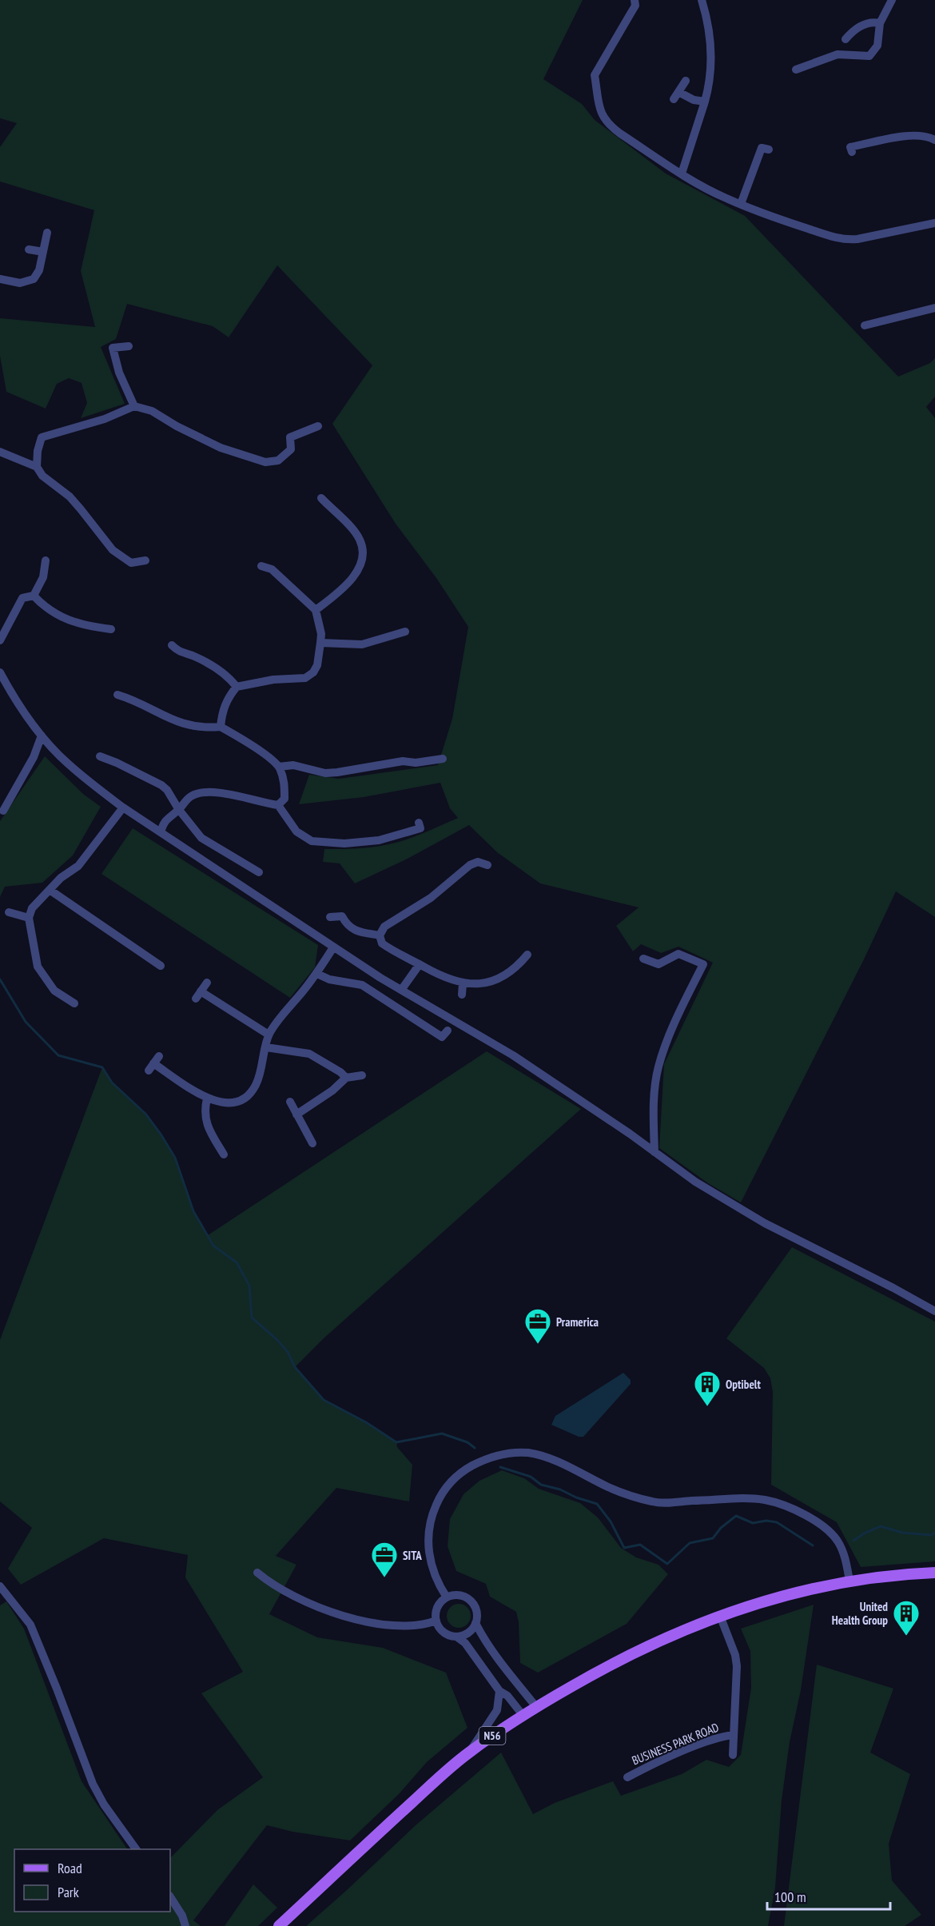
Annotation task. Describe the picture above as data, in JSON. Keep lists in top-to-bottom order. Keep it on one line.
{"streets":{"main road":["N56"],"street":["BUSINESS PARK ROAD"]},"places":{"office":["Pramerica","SITA"],"building":["Optibelt","United Health Group"]},"legend":["Road","Park"],"scale_bar":"100 m"}
